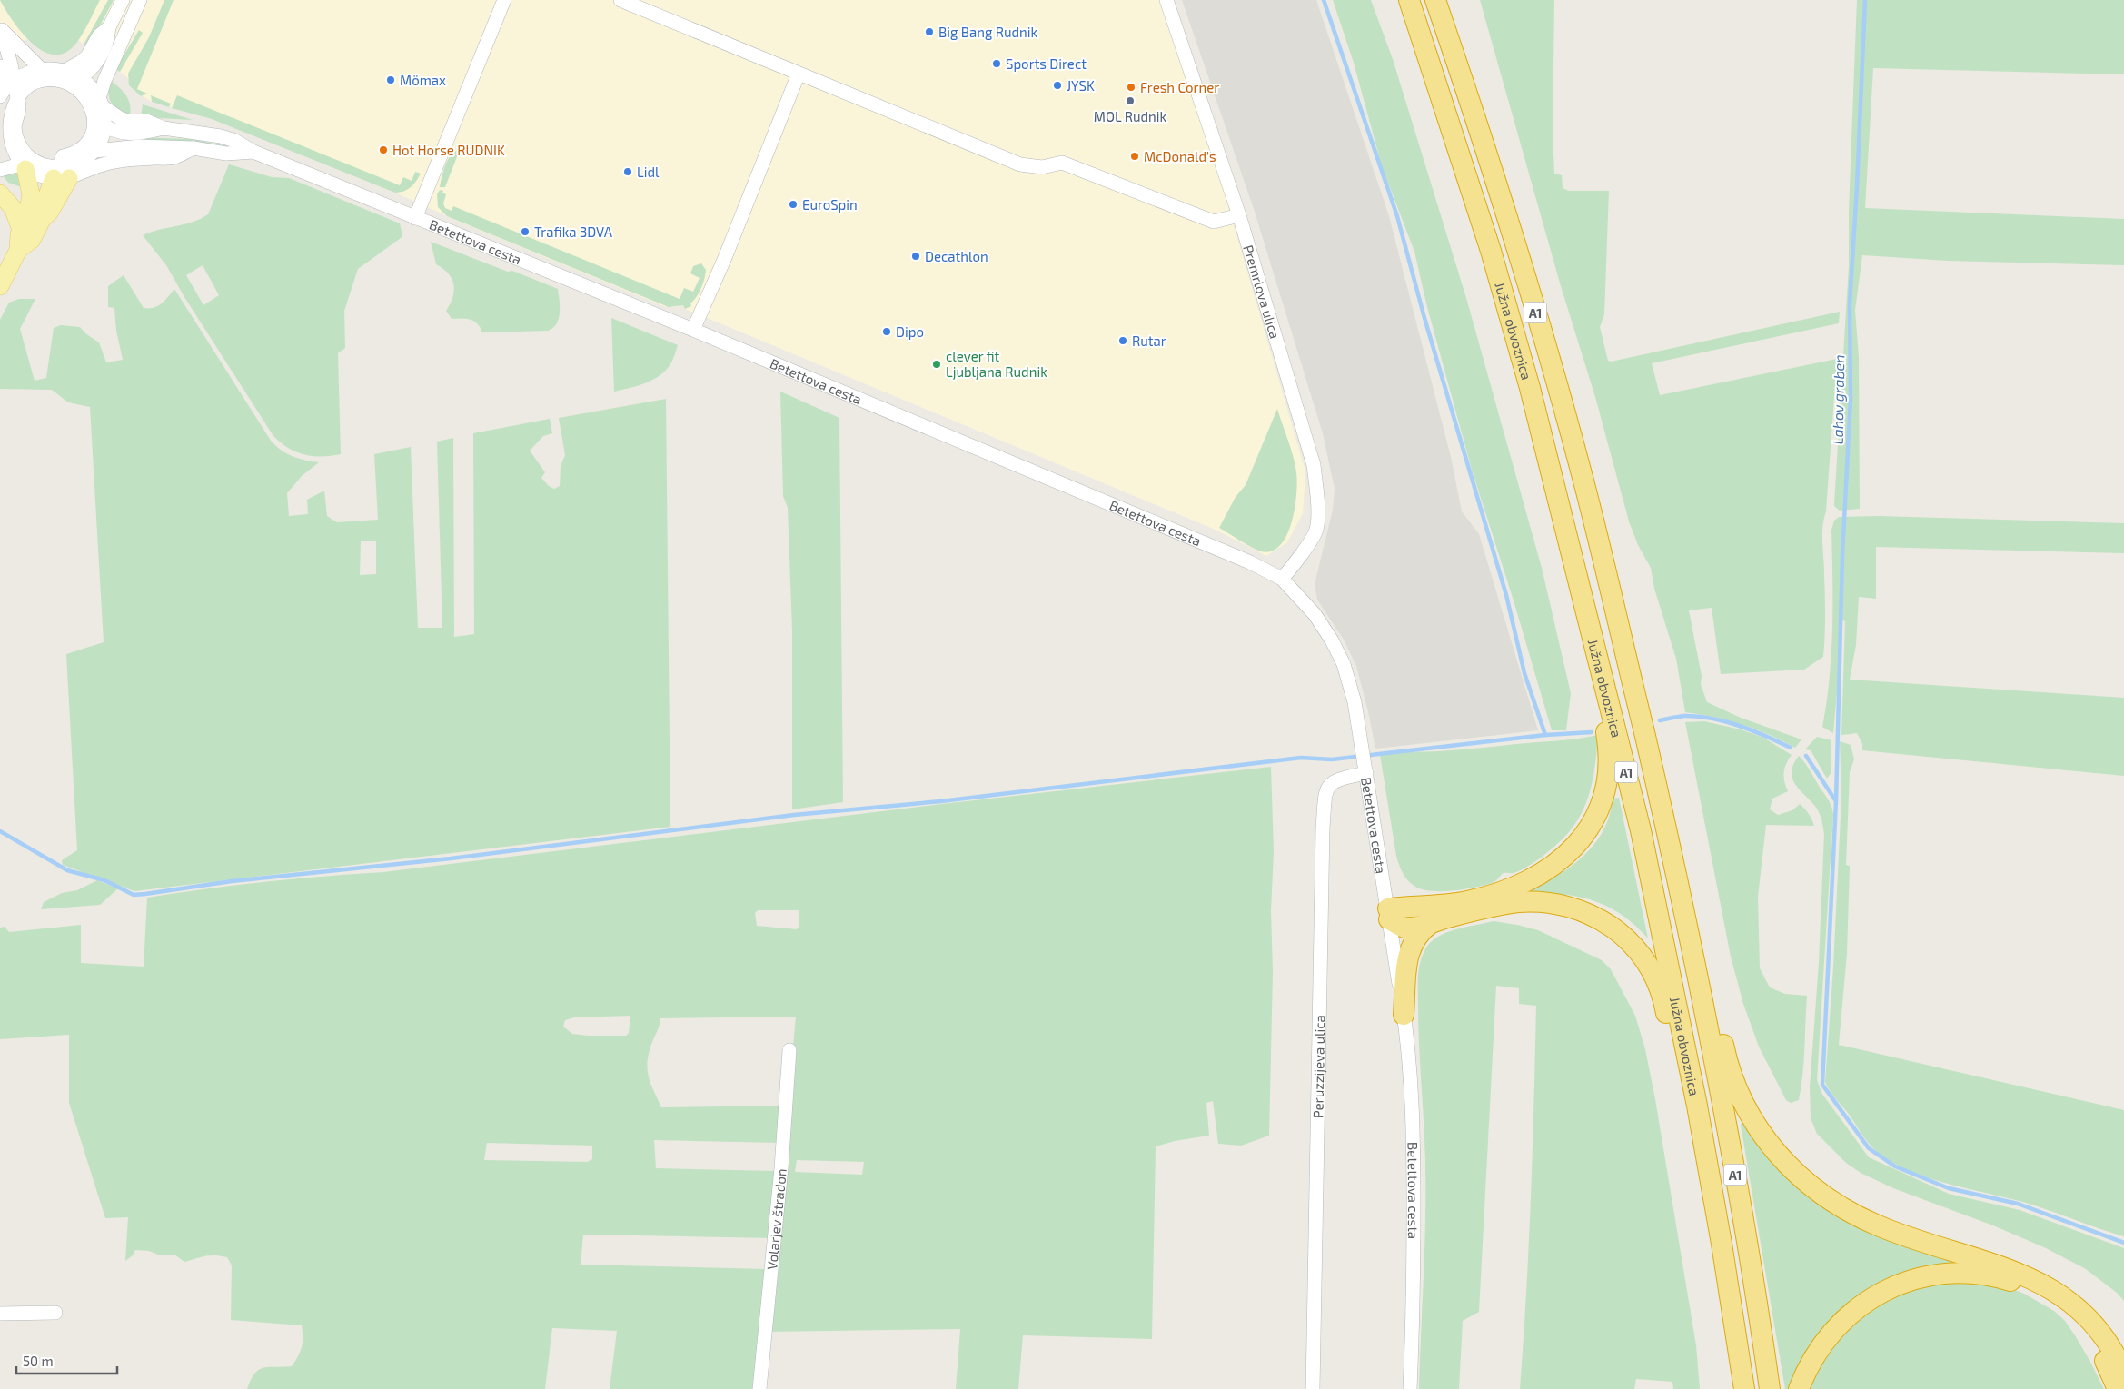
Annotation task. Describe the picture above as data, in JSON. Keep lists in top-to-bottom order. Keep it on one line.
{"streets":{"highway":["A1","Južna obvoznica"],"street":["Betettova cesta","Premrlova ulica","Peruzzijeva ulica","Volarjev štradon"]},"crossings":[["Betettova cesta","Premrlova ulica"],["Betettova cesta","Peruzzijeva ulica"]],"water":["Lahov graben"],"places":["Big Bang Rudnik","Sports Direct","Mömax","JYSK","Fresh Corner","MOL Rudnik","Hot Horse RUDNIK","McDonald's","Lidl","EuroSpin","Trafika 3DVA","Decathlon","Dipo","Rutar","clever fit Ljubljana Rudnik"],"scale_bar":"50 m"}
